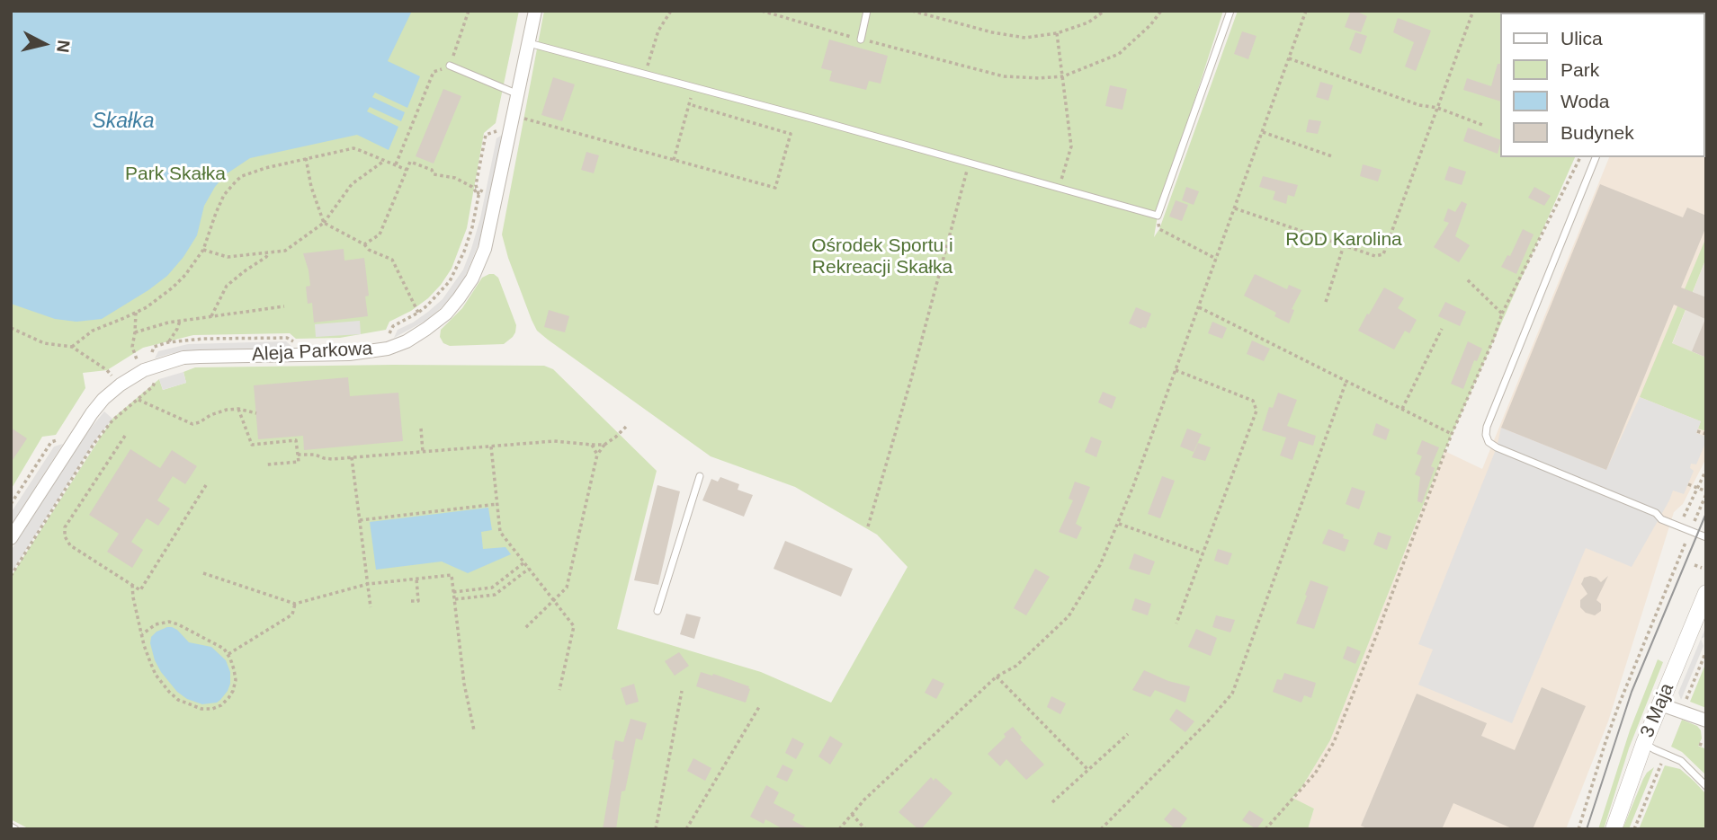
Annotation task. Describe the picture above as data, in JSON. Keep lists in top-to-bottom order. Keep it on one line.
{"streets":{"street":["Aleja Parkowa","3 Maja"]},"water":["Skałka"],"parks":["Park Skałka","ROD Karolina","Ośrodek Sportu i Rekreacji Skałka"],"legend":["Ulica","Park","Woda","Budynek"],"north":"right"}
